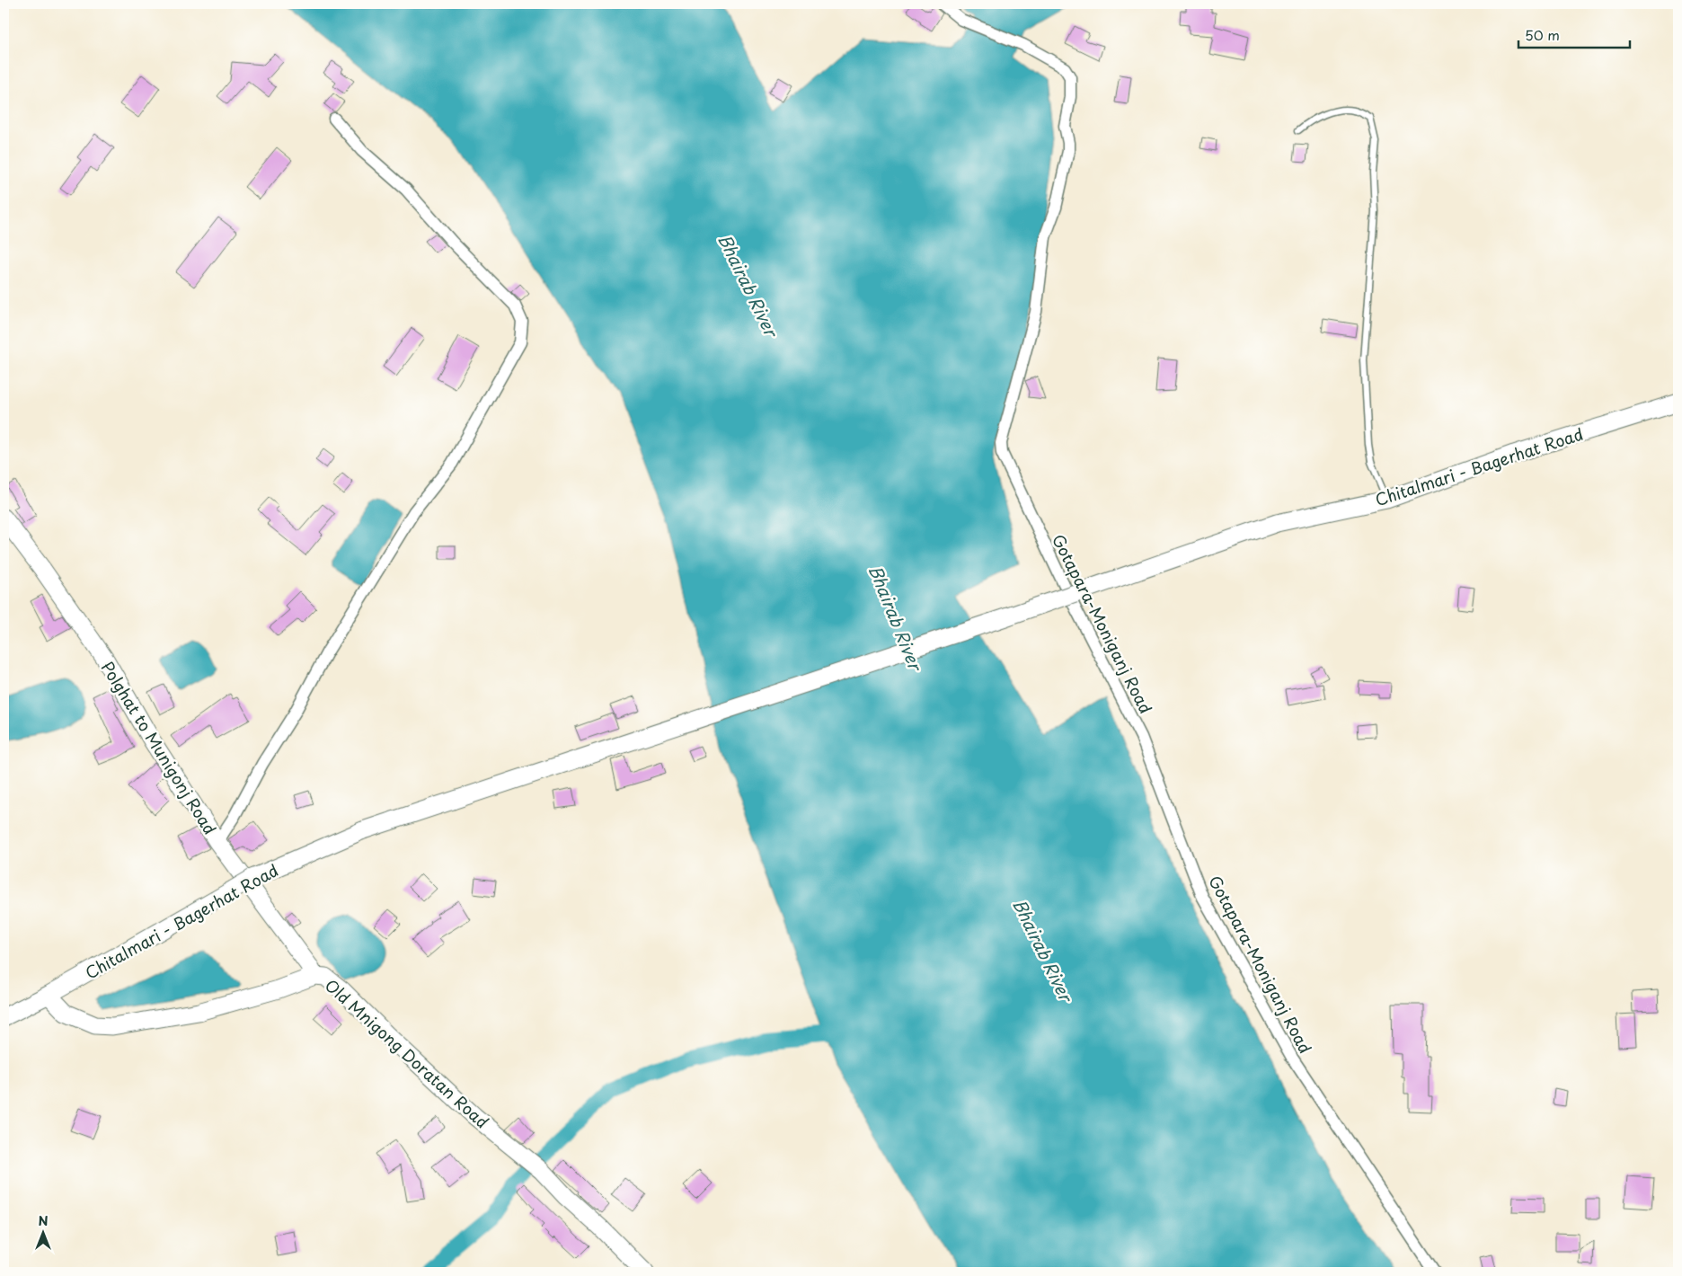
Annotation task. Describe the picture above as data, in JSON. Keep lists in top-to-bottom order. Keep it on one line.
{"streets":{"main road":["Chitalmari - Bagerhat Road","Polghat to Munigonj Road","Old Mnigong Doratan Road"],"street":["Gotapara-Moniganj Road"]},"crossings":[["Chitalmari - Bagerhat Road","Old Mnigong Doratan Road"],["Polghat to Munigonj Road","Old Mnigong Doratan Road"]],"water":["Bhairab River"],"scale_bar":"50 m","north":"top"}
